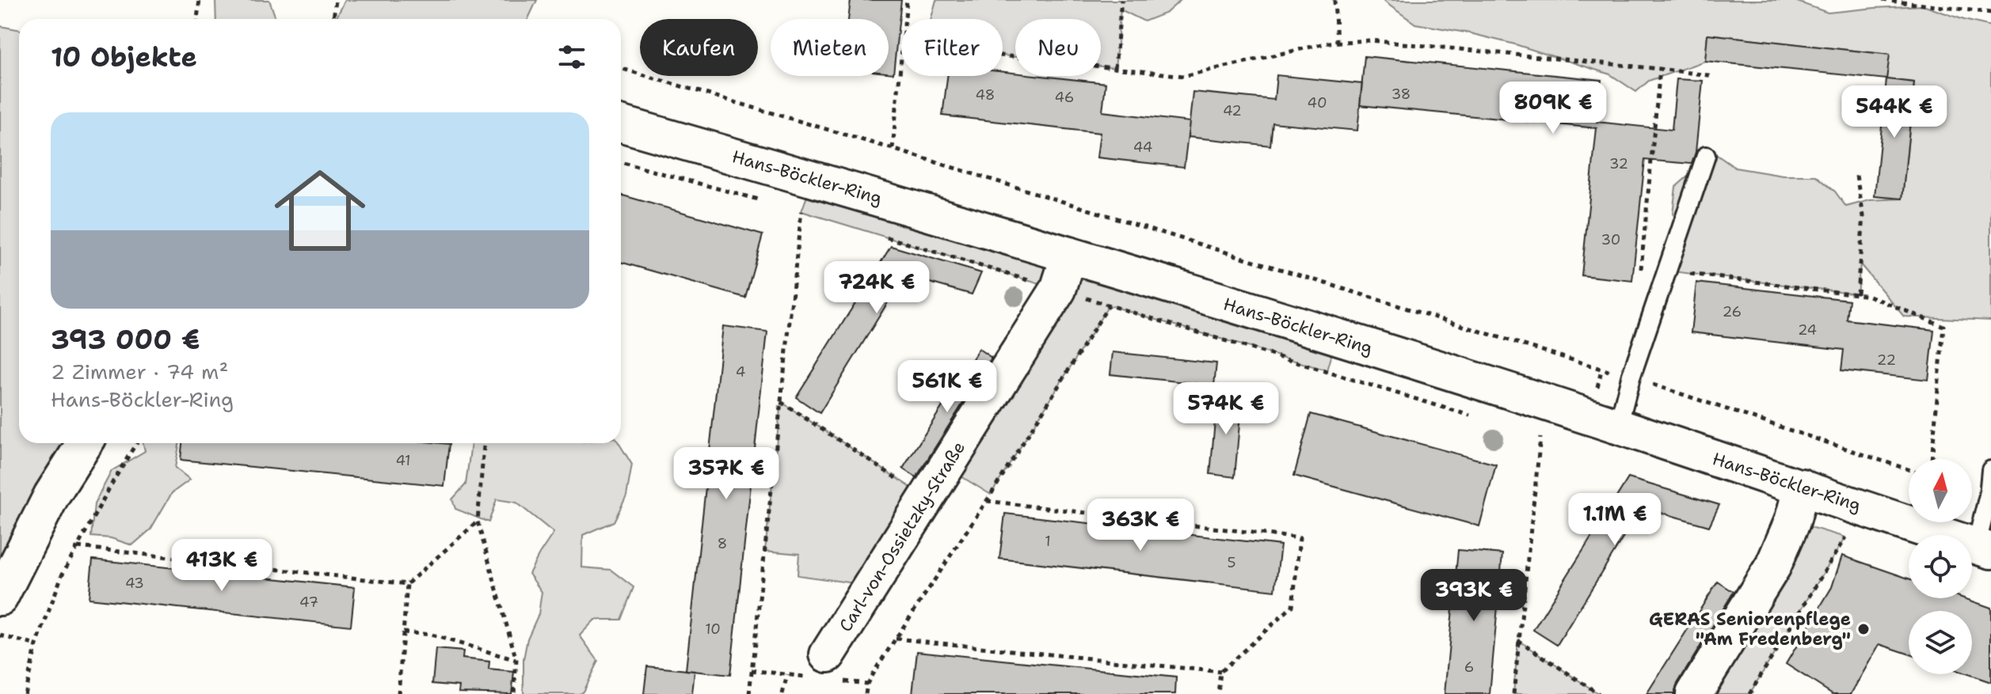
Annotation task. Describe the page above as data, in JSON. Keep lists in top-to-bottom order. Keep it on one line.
{"streets":{"street":["Hans-Böckler-Ring","Carl-von-Ossietzky-Straße"]},"crossings":[["Hans-Böckler-Ring","Carl-von-Ossietzky-Straße"]],"places":["GERAS Seniorenpflege \"Am Fredenberg\""],"house_numbers":["38","48","46","40","42","44","32","30","26","24","22","4","41","1","8","5","43","47","10","6"],"north":"top","page":{"chip":["Kaufen","Mieten","Filter","Neu"],"heading":"10 Objekte","price":["809K €","544K €","724K €","561K €","574K €","357K €","1.1M €","363K €","413K €","393K €"],"list":[{"name":"393 000 €","note":"2 Zimmer · 74 m² · Hans-Böckler-Ring"}]}}
